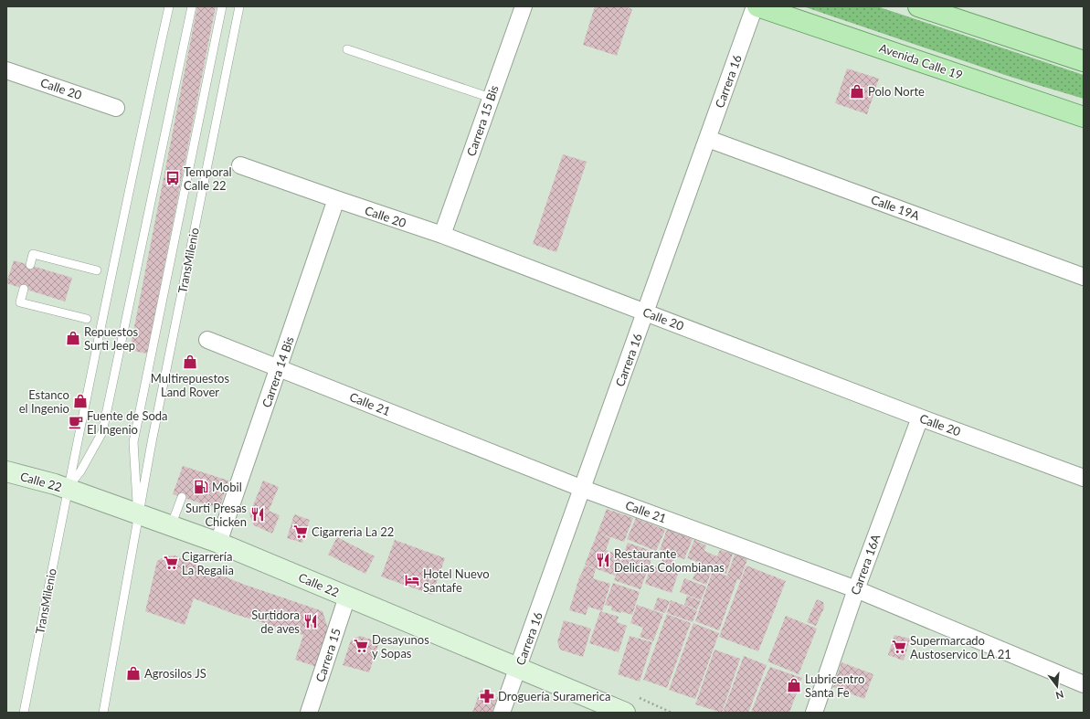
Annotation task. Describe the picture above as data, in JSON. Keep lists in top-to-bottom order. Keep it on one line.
{"streets":{"main road":["Avenida Calle 19"],"street":["Carrera 16","Calle 20","Carrera 15 Bis","Calle 19A","Carrera 14 Bis","Calle 21","Calle 22","Carrera 16A","Carrera 15"],"lane":["TransMilenio"]},"crossings":[["Avenida Calle 19","Carrera 16"],["Carrera 16","Calle 20"],["Carrera 16","Calle 19A"],["Carrera 16","Calle 21"],["Carrera 16","Calle 22"],["Calle 20","Carrera 15 Bis"],["Calle 20","Carrera 14 Bis"],["Calle 20","Carrera 16A"],["TransMilenio","Calle 22"],["Carrera 14 Bis","Calle 21"],["Carrera 14 Bis","Calle 22"],["Calle 21","Carrera 16A"],["Calle 22","Carrera 15"]],"places":{"shop":["Polo Norte","Repuestos Surti Jeep","Multirepuestos Land Rover","Estanco el Ingenio","Agrosilos JS","Lubricentro Santa Fe"],"bus stop":["Temporal Calle 22"],"cafe":["Fuente de Soda El Ingenio"],"fuel station":["Mobil"],"restaurant":["Surti Presas Chicken","Restaurante Delicias Colombianas","Surtidora de aves"],"supermarket":["Cigarreria La 22","Cigarrería La Regalia","Desayunos y Sopas","Supermarcado Austoservico LA 21"],"hotel":["Hotel Nuevo Santafe"],"pharmacy":["Droguería Suramerica"]},"north":"bottom"}
